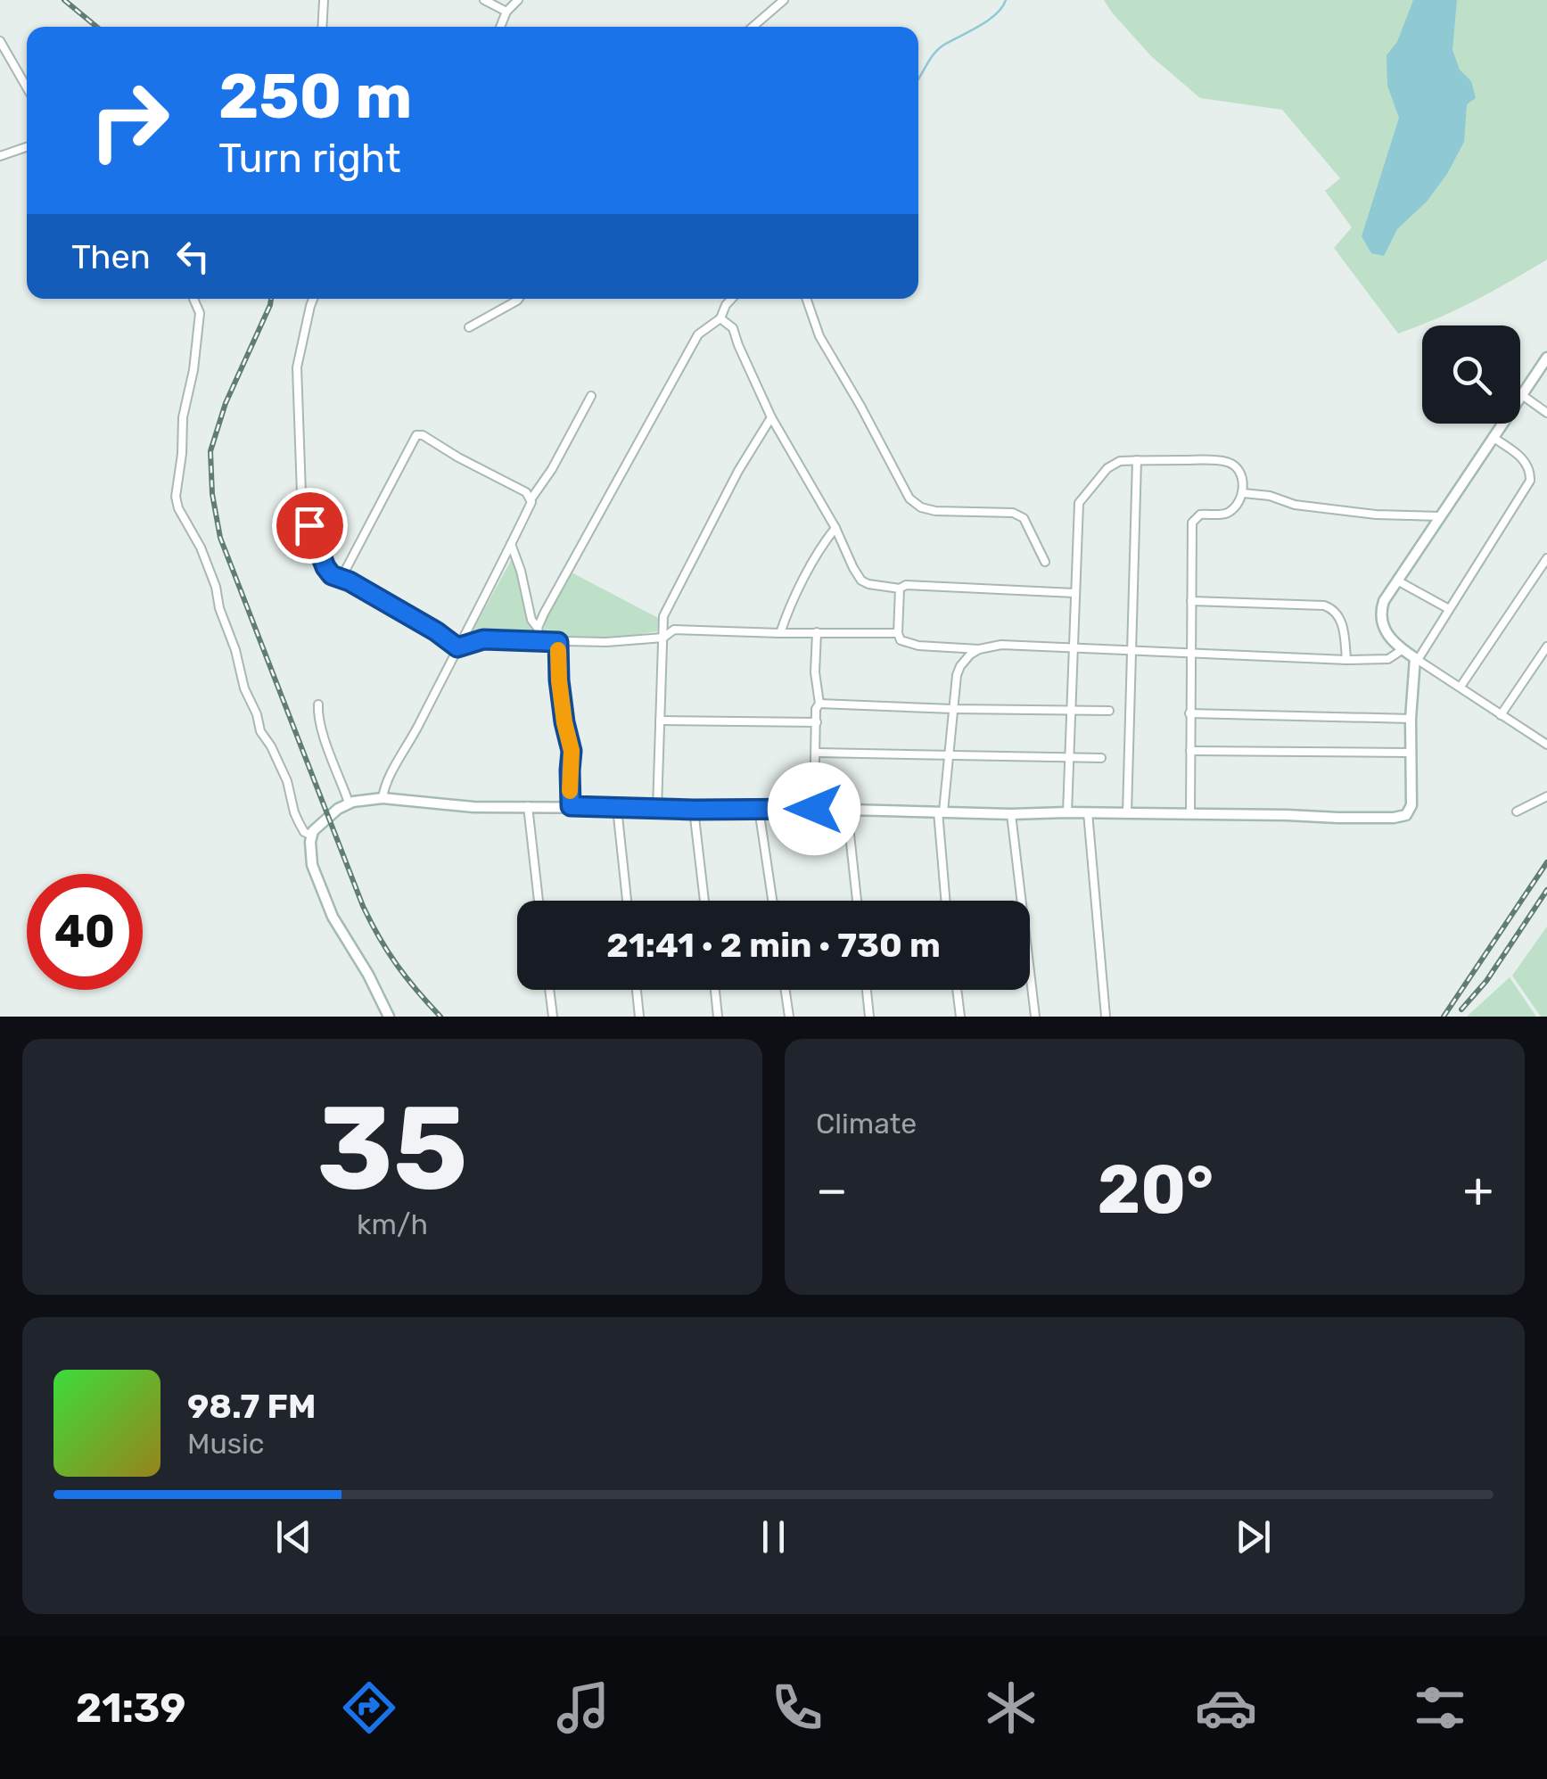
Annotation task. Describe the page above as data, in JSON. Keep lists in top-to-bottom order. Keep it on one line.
{"page":{"turn":["250 m","Turn right"],"then":"Then","limit":"40","trip":"21:41 · 2 min · 730 m","tile":[["35","km/h"],"Climate"],"heat":["−","20°","+"],"song":["98.7 FM","Music"],"tabs":"21:39"}}
